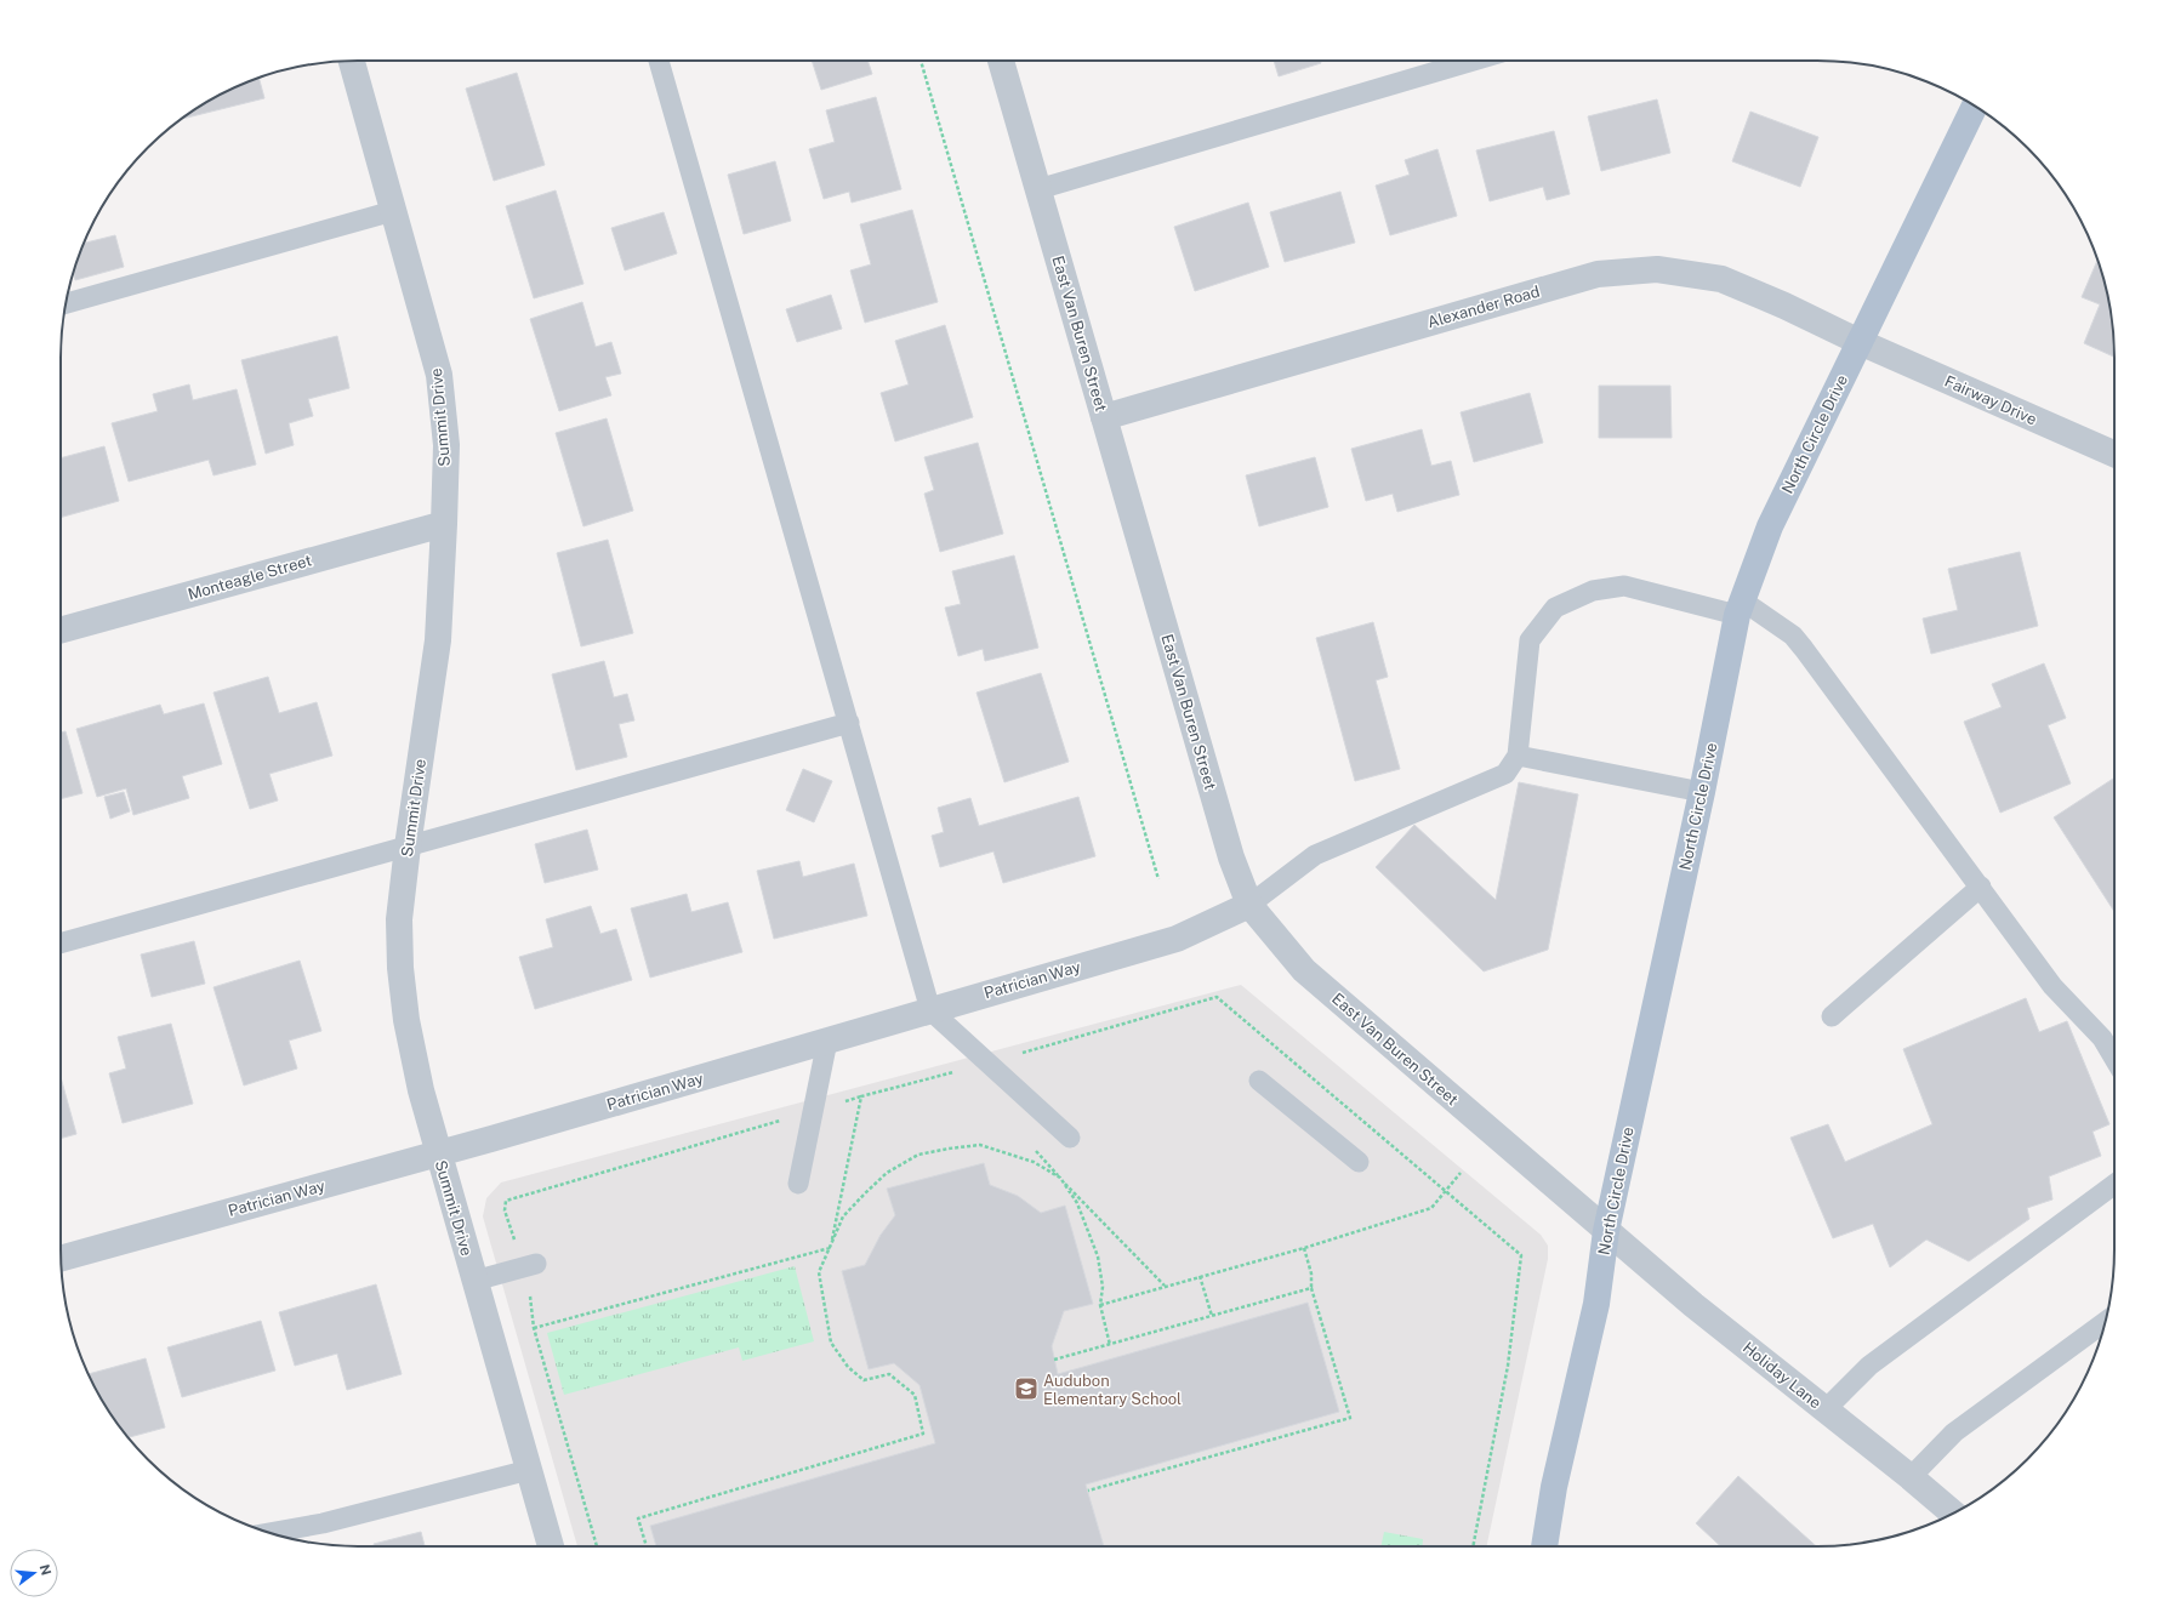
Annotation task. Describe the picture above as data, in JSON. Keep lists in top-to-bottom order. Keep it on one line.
{"streets":{"main road":["North Circle Drive"],"street":["Alexander Road","East Van Buren Street","Fairway Drive","Summit Drive","Monteagle Street","Patrician Way","Holiday Lane"]},"crossings":[["Alexander Road","East Van Buren Street"],["Alexander Road","Fairway Drive"],["Alexander Road","North Circle Drive"],["East Van Buren Street","North Circle Drive"],["East Van Buren Street","Patrician Way"],["East Van Buren Street","Holiday Lane"],["Fairway Drive","North Circle Drive"],["Summit Drive","Monteagle Street"],["Summit Drive","Patrician Way"],["North Circle Drive","Holiday Lane"]],"places":{"school or university":["Audubon Elementary School"]},"north":"right"}
